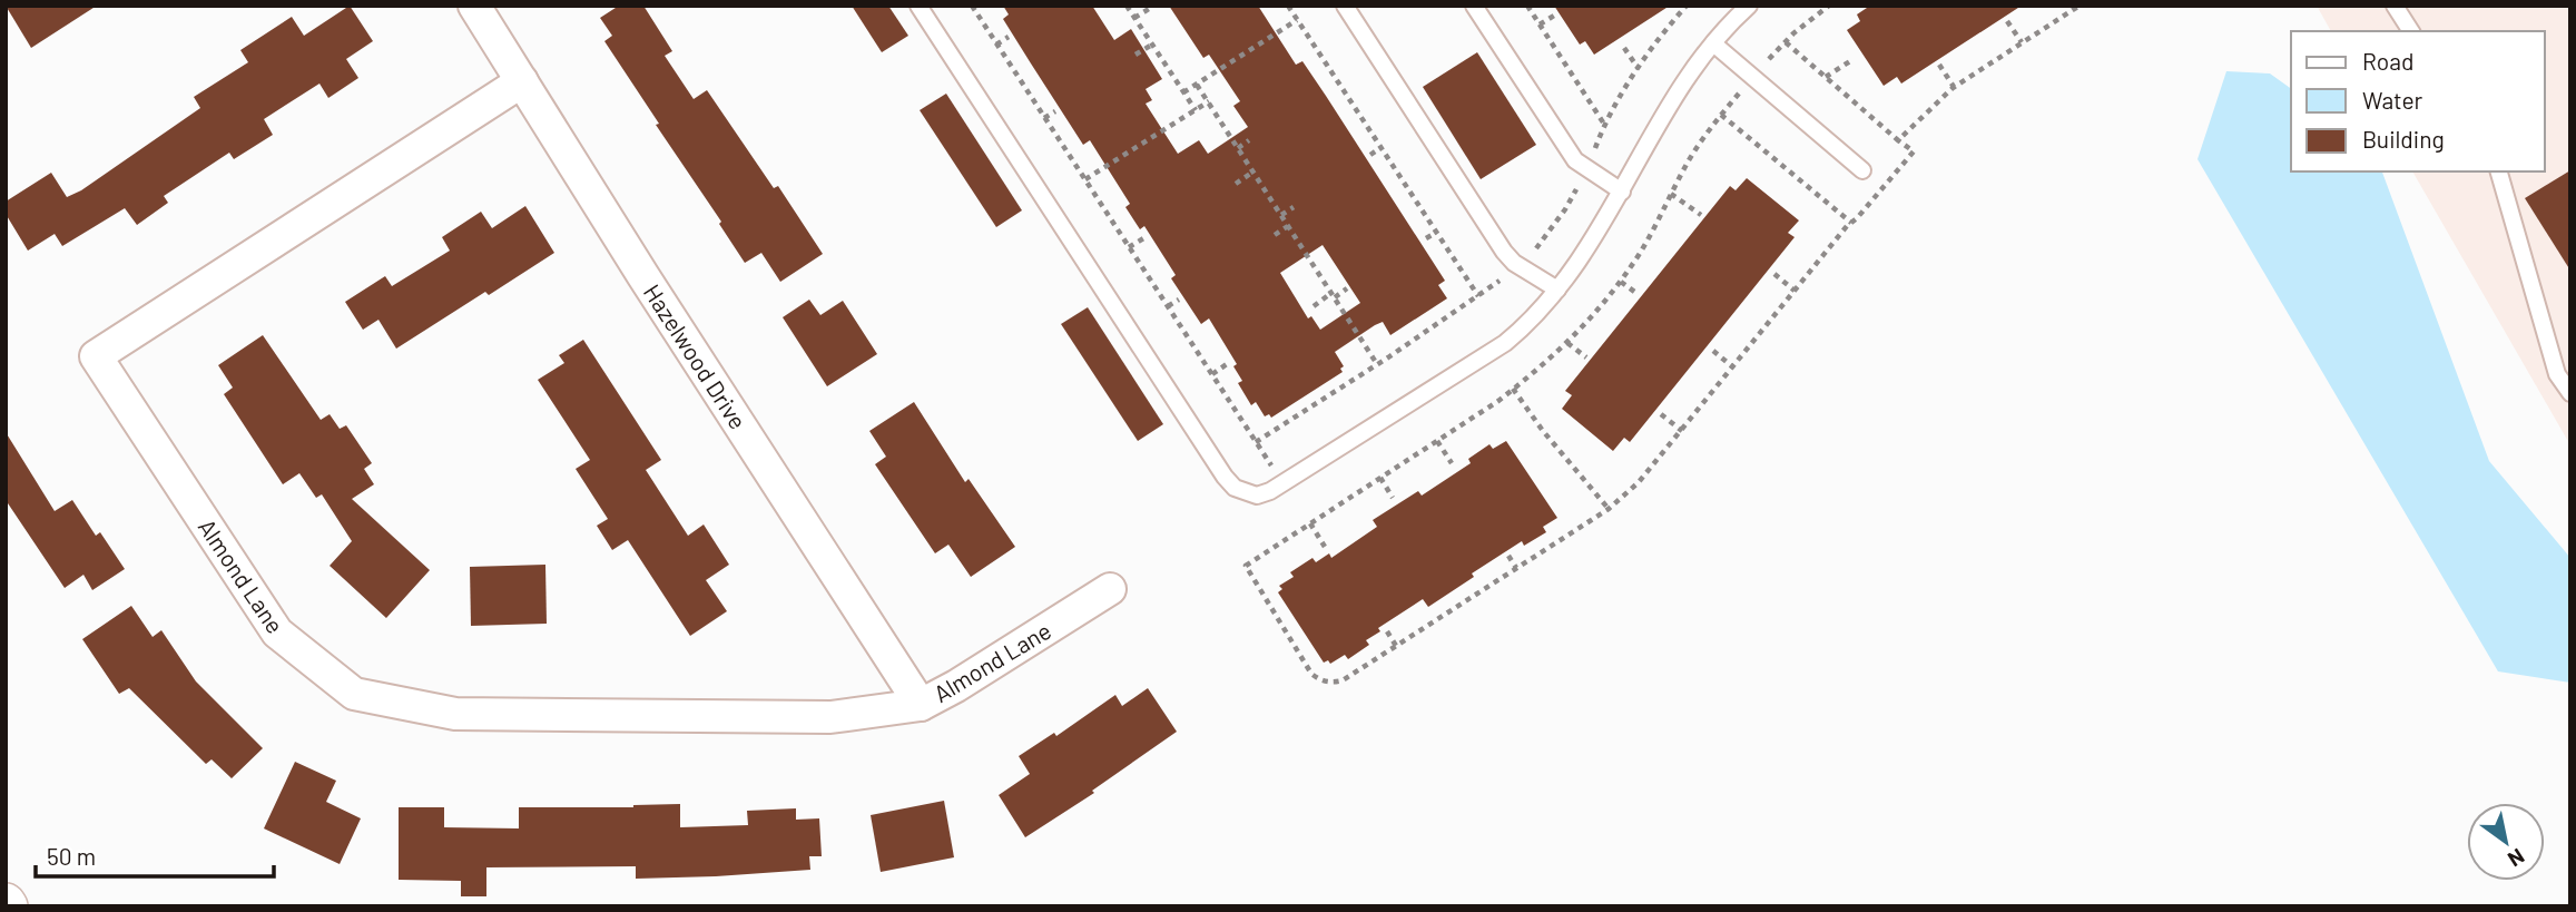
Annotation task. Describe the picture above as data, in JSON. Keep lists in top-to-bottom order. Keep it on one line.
{"streets":{"street":["Hazelwood Drive","Almond Lane"]},"crossings":[["Hazelwood Drive","Almond Lane"]],"legend":["Road","Water","Building"],"scale_bar":"50 m","north":"bottom right"}
